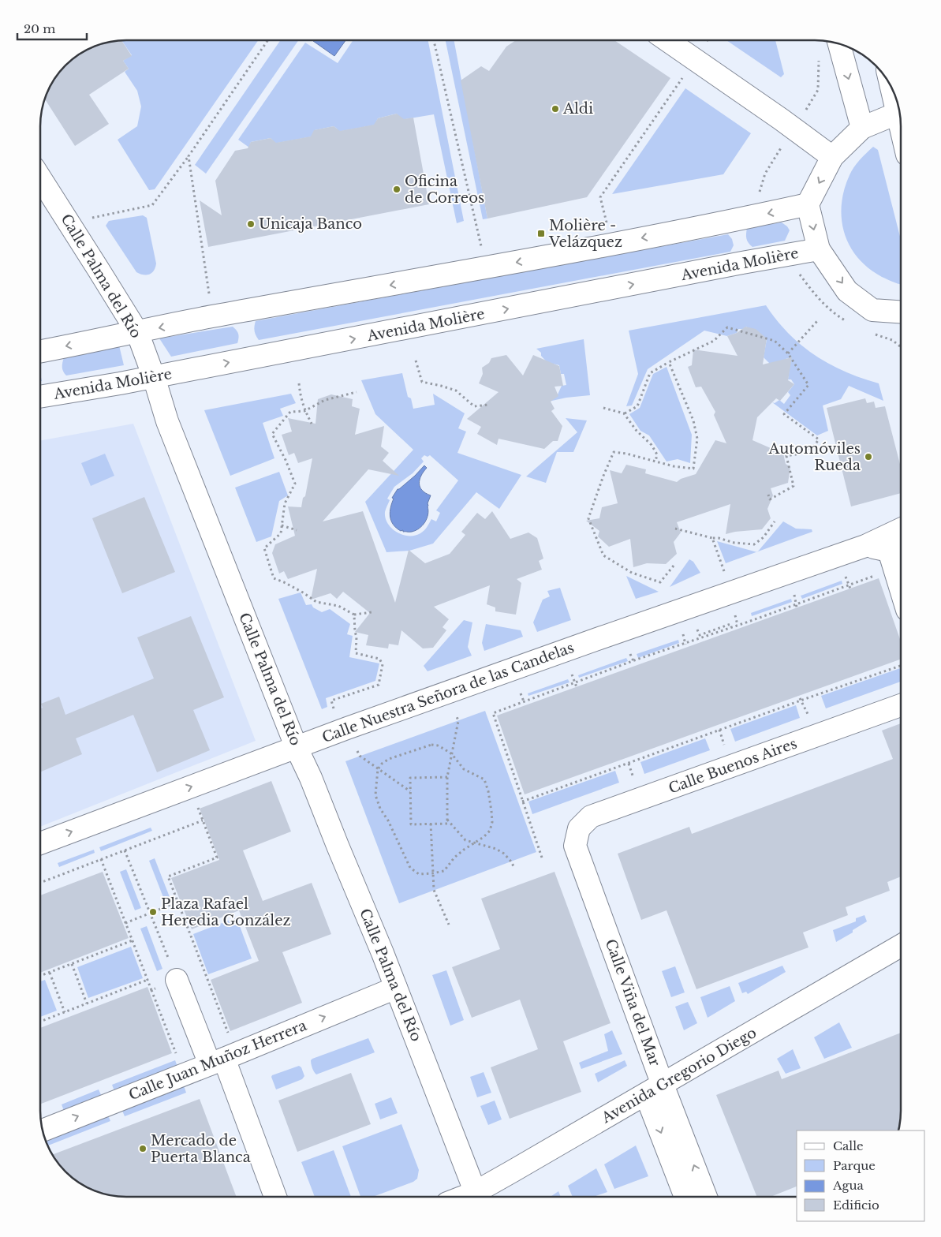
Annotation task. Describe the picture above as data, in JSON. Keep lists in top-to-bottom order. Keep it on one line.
{"streets":{"street":["Avenida Molière","Calle Palma del Río","Calle Nuestra Señora de las Candelas","Calle Buenos Aires","Calle Viña del Mar","Calle Juan Muñoz Herrera","Avenida Gregorio Diego"]},"crossings":[["Avenida Molière","Calle Palma del Río"],["Calle Palma del Río","Calle Nuestra Señora de las Candelas"],["Calle Palma del Río","Calle Juan Muñoz Herrera"],["Calle Buenos Aires","Calle Viña del Mar"],["Calle Viña del Mar","Avenida Gregorio Diego"]],"one_way":["Calle Juan Muñoz Herrera"],"places":{"other":["Aldi","Oficina de Correos","Unicaja Banco","Automóviles Rueda","Plaza Rafael Heredia González","Mercado de Puerta Blanca"],"transit":["Molière - Velázquez"]},"legend":["Calle","Parque","Agua","Edificio"],"scale_bar":"20 m"}
